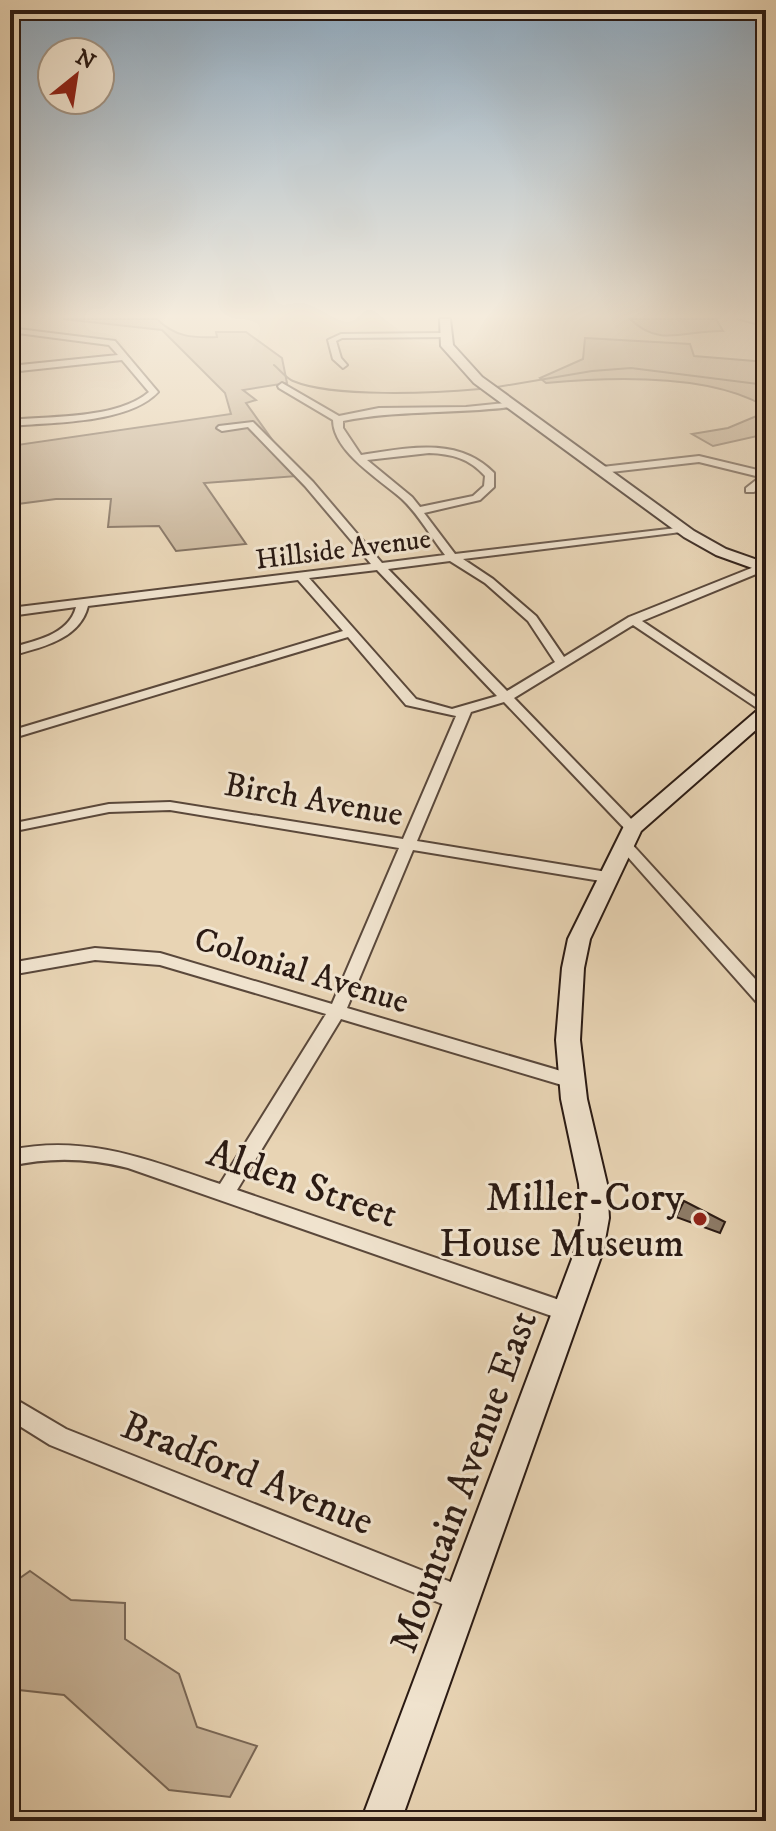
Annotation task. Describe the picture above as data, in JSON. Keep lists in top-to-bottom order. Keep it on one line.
{"streets":{"street":["Hillside Avenue","Birch Avenue","Colonial Avenue","Alden Street","Bradford Avenue","Mountain Avenue East"]},"crossings":[["Birch Avenue","Mountain Avenue East"],["Colonial Avenue","Mountain Avenue East"],["Alden Street","Mountain Avenue East"],["Bradford Avenue","Mountain Avenue East"]],"places":["Miller-Cory House Museum"],"north":"top right"}
